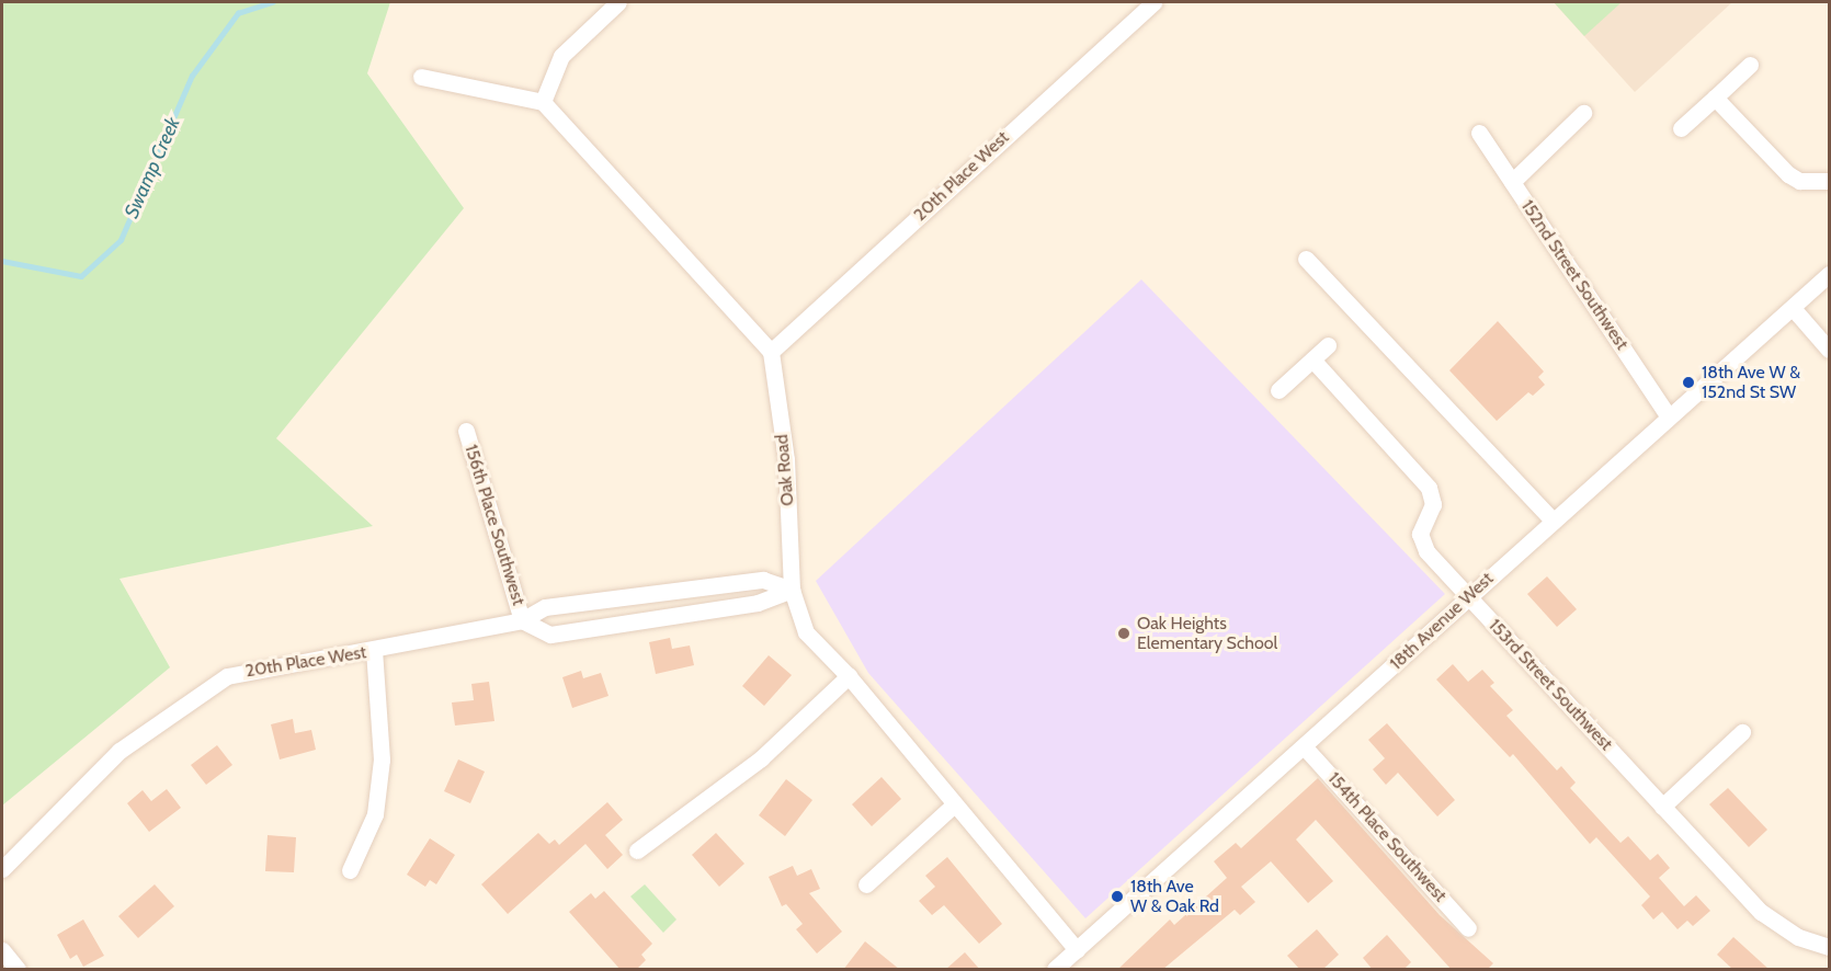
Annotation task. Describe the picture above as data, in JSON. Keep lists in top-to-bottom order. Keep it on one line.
{"streets":{"street":["20th Place West","152nd Street Southwest","Oak Road","156th Place Southwest","18th Avenue West","153rd Street Southwest","154th Place Southwest"]},"crossings":[["20th Place West","Oak Road"],["20th Place West","156th Place Southwest"],["152nd Street Southwest","18th Avenue West"],["Oak Road","18th Avenue West"],["18th Avenue West","153rd Street Southwest"],["18th Avenue West","154th Place Southwest"]],"water":["Swamp Creek"],"places":["18th Ave W & 152nd St SW","Oak Heights Elementary School","18th Ave W & Oak Rd"]}
